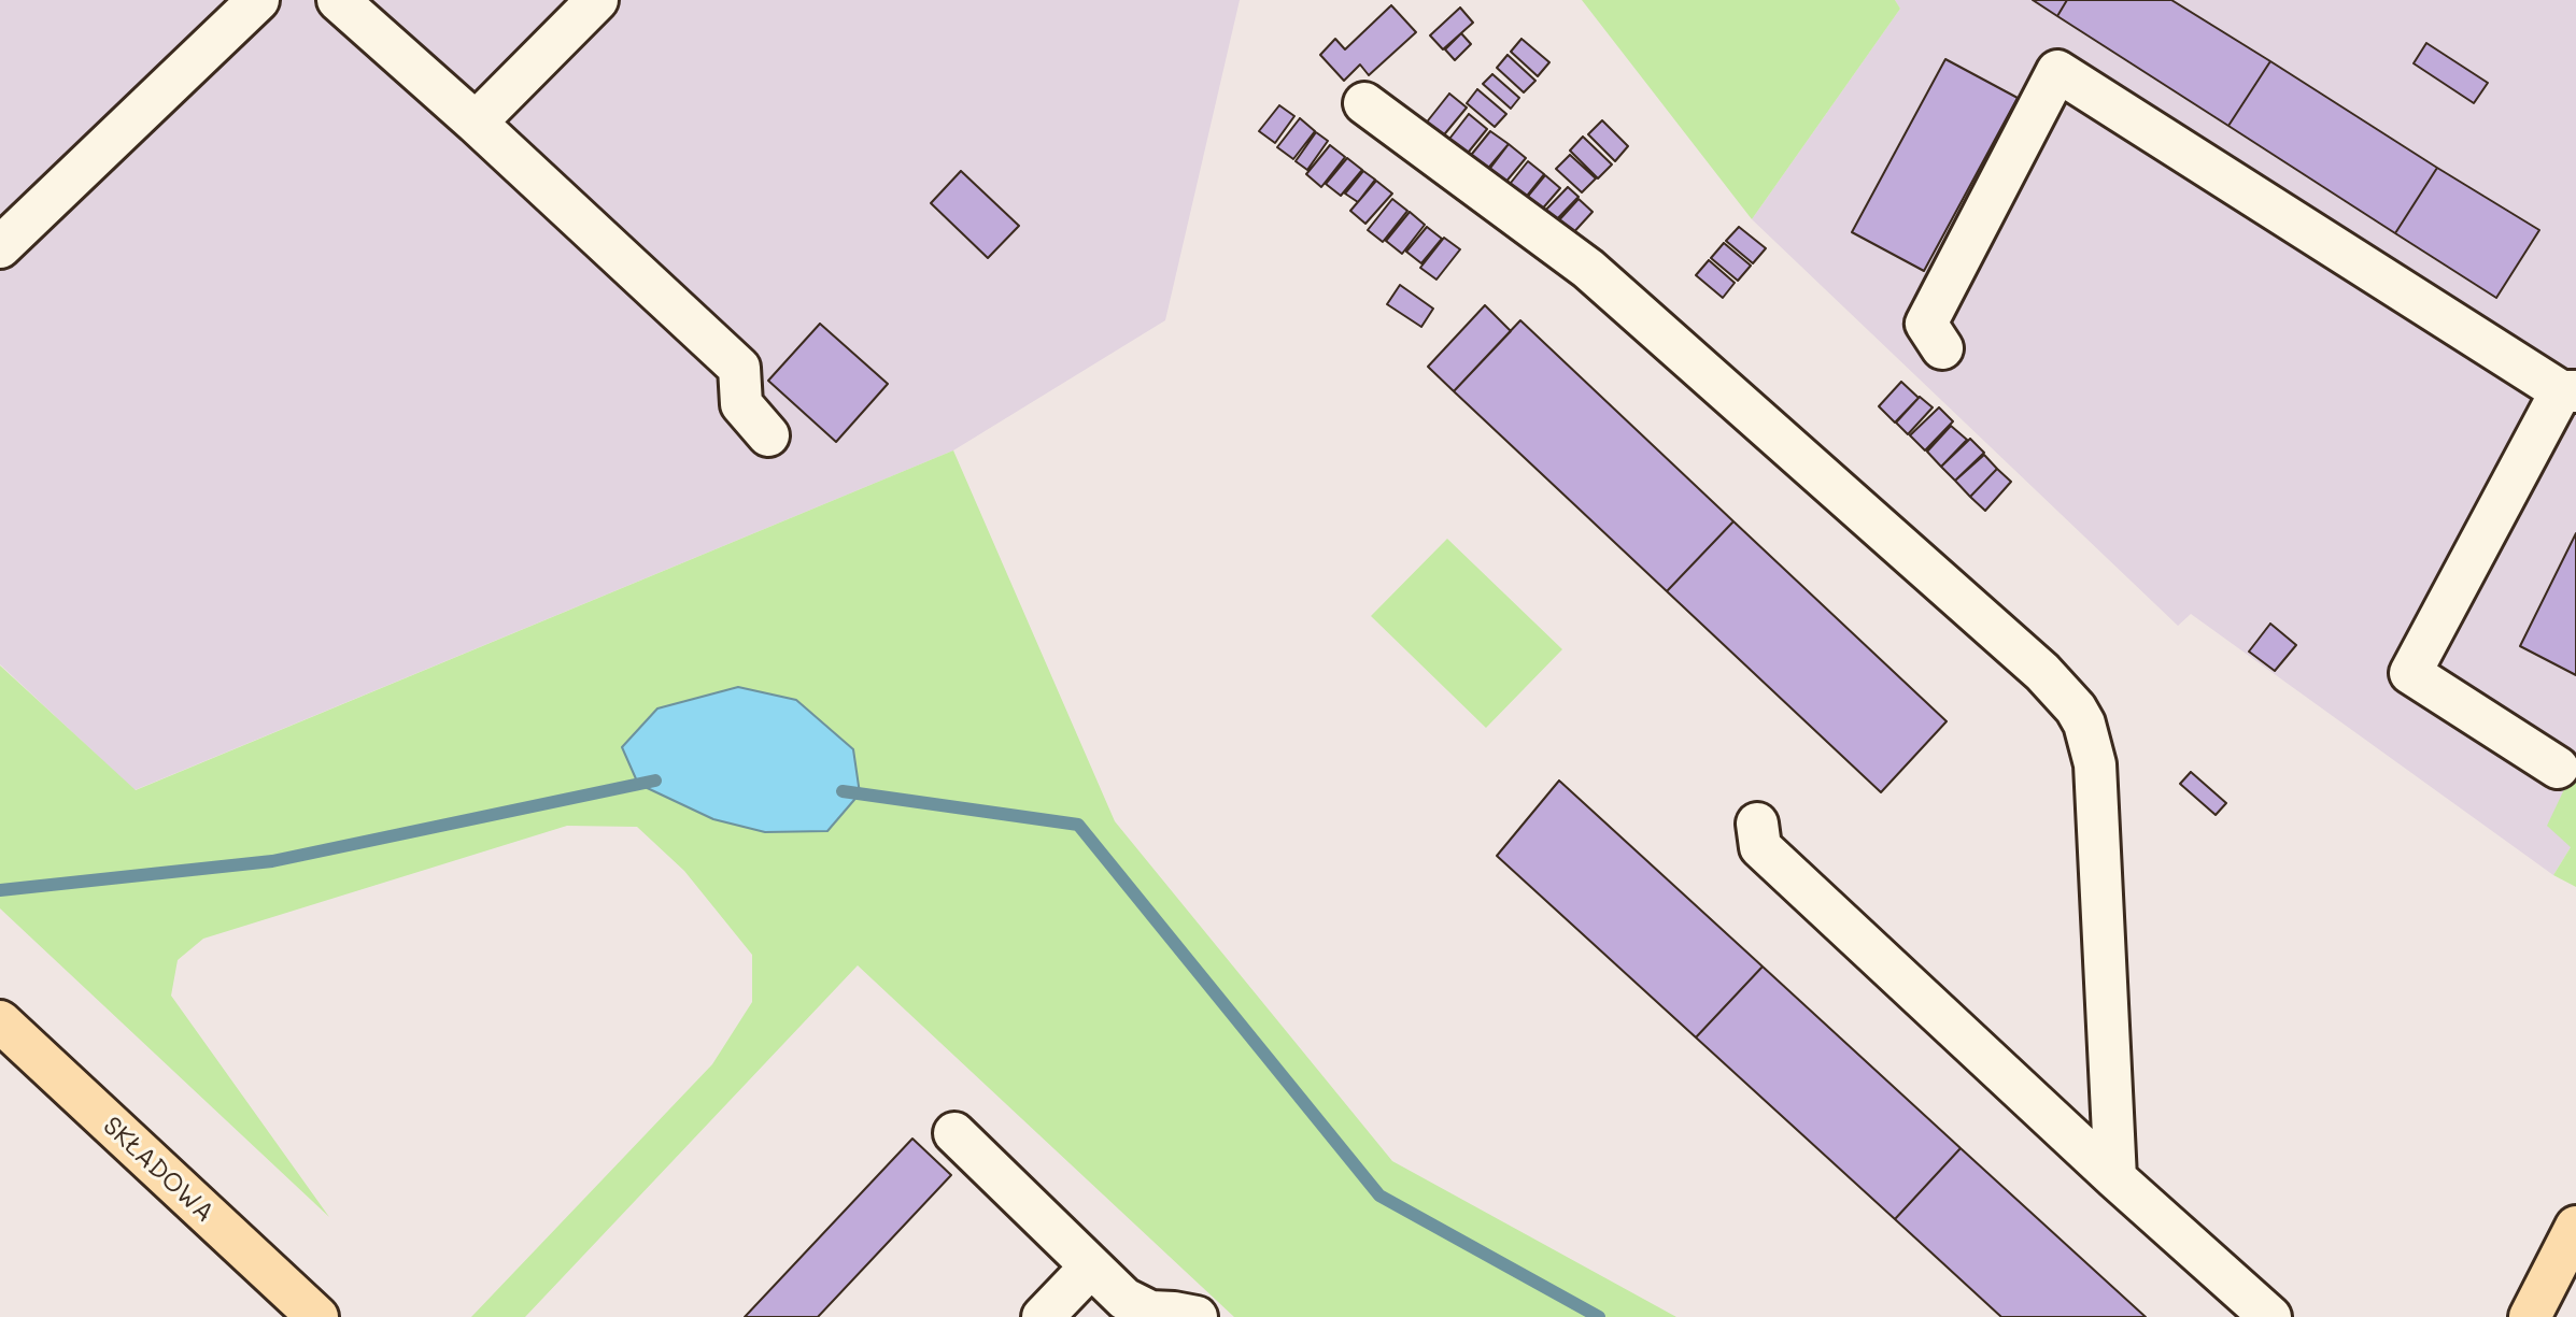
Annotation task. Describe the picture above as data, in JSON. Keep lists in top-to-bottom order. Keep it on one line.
{"streets":{"main road":["SKŁADOWA"]}}
